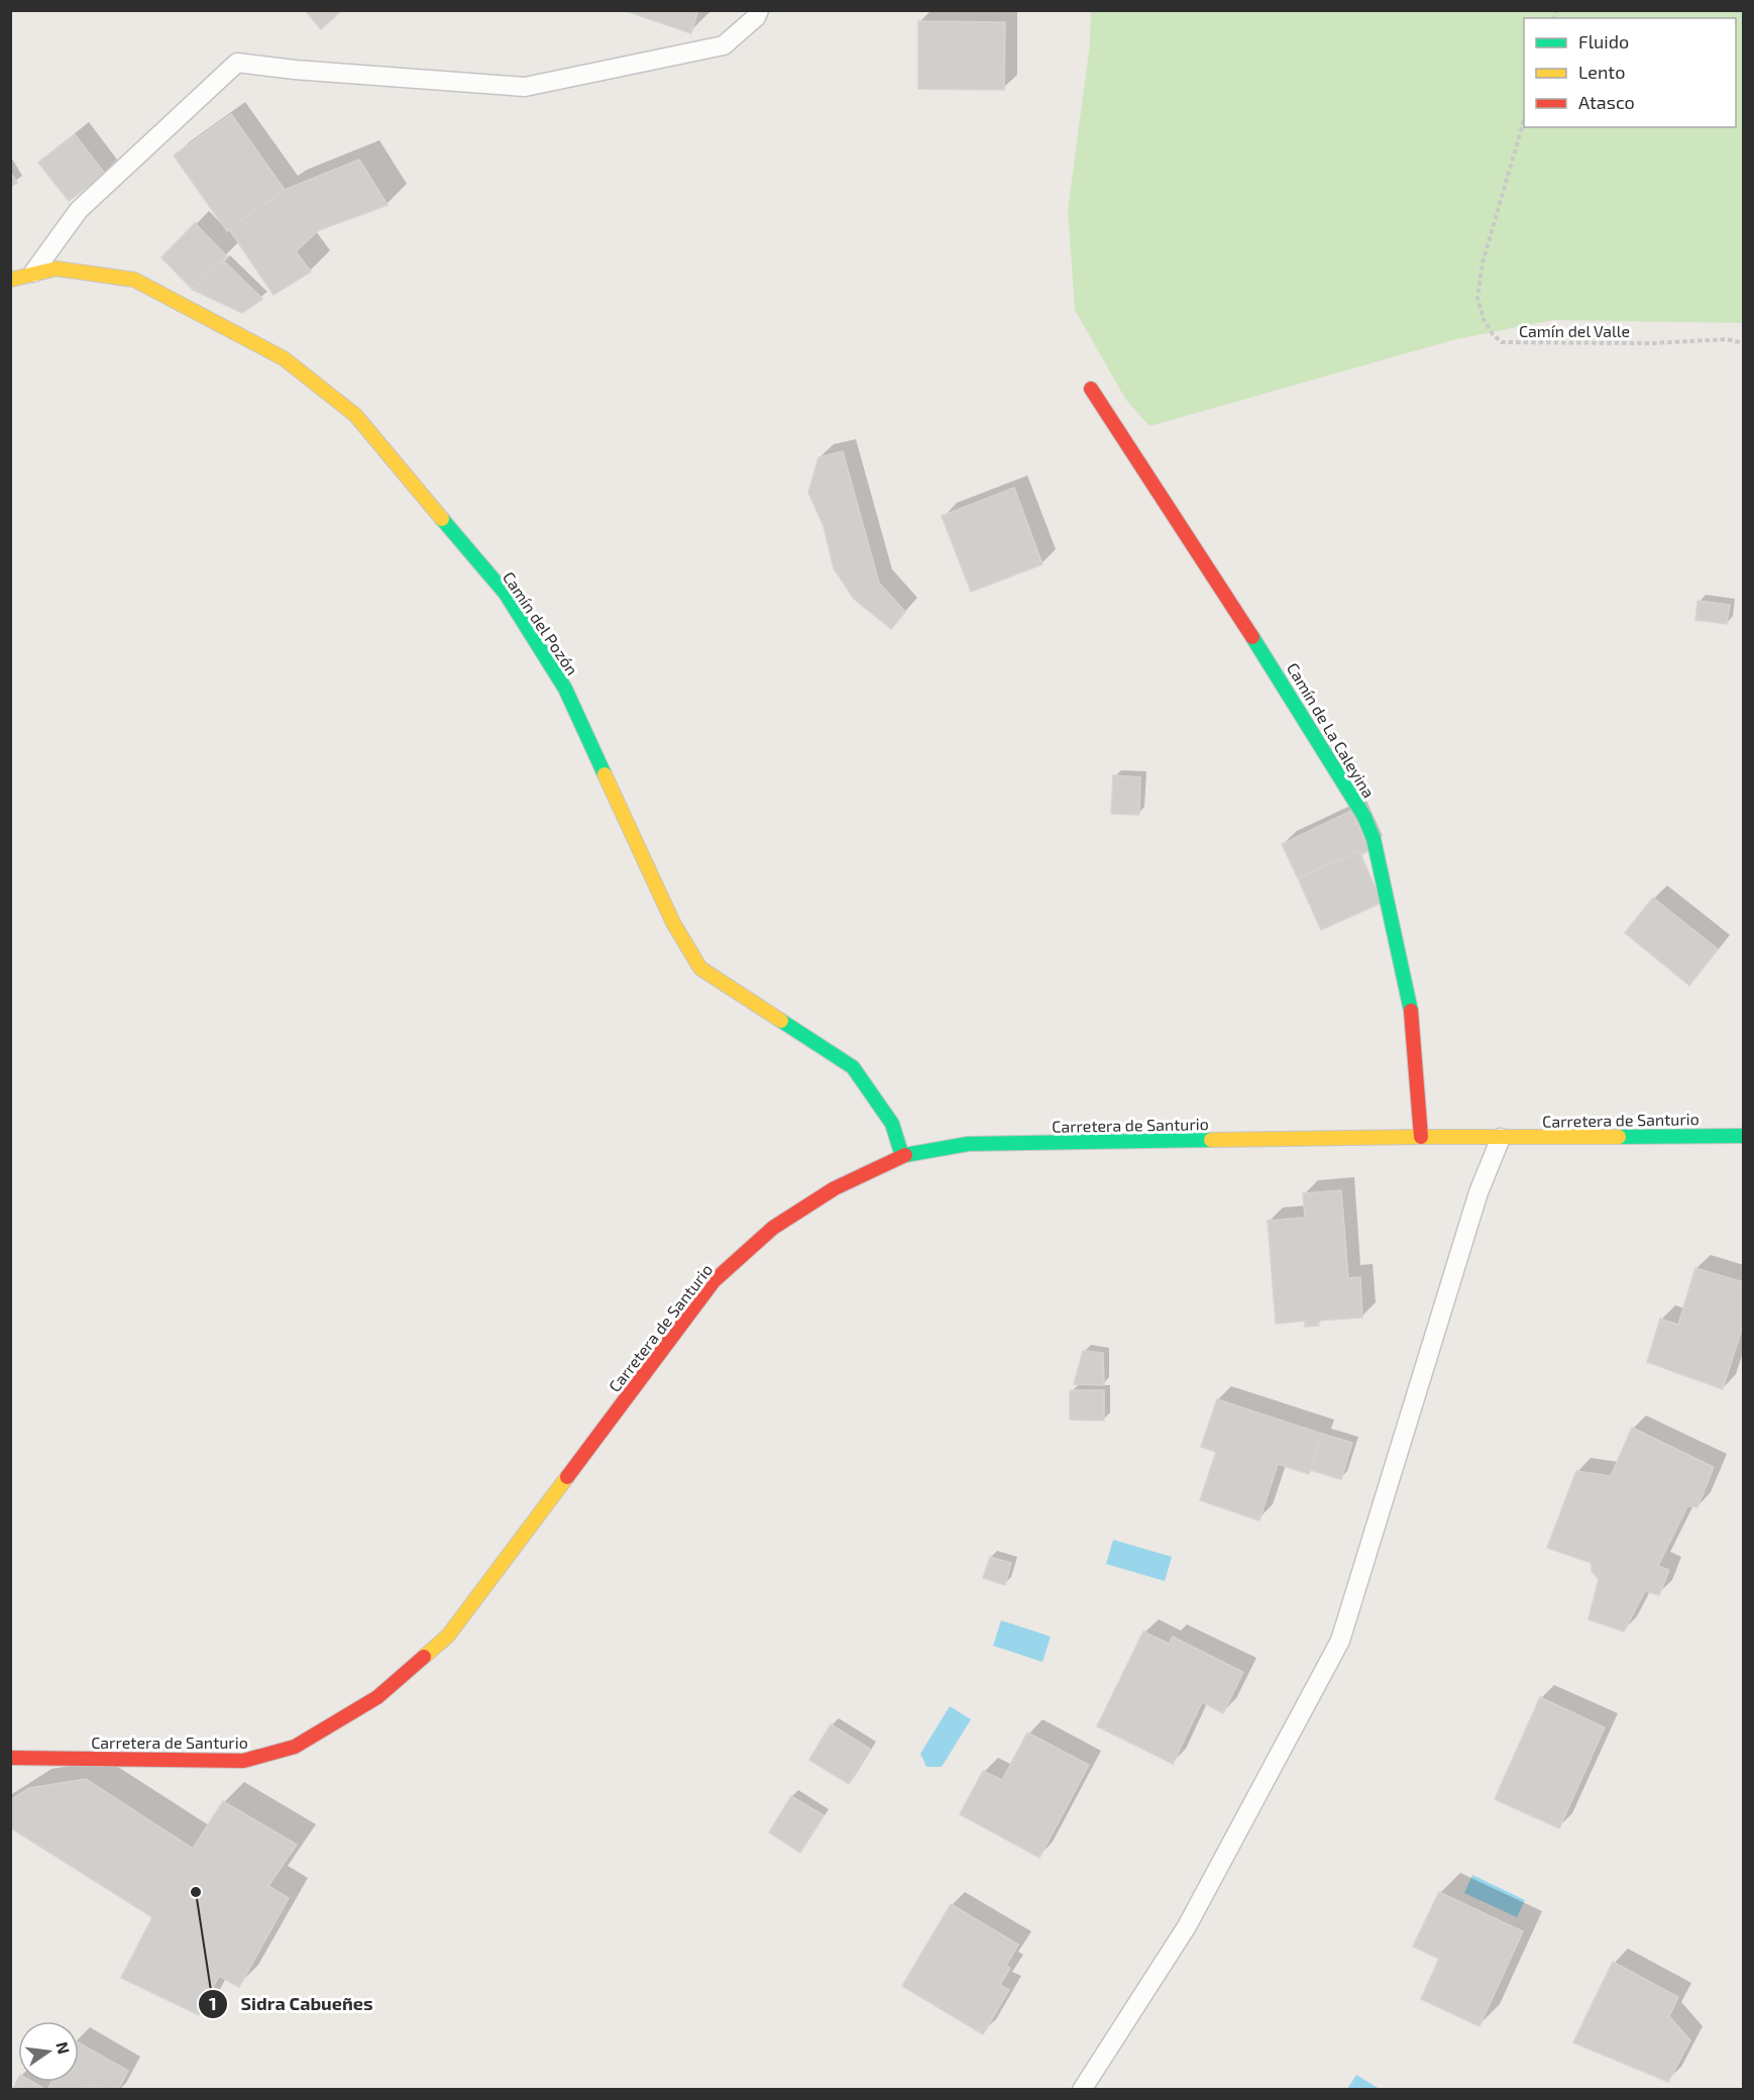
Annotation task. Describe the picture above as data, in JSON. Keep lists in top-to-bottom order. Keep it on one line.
{"streets":{"street":["Camín del Pozón","Camín de La Caleyina","Carretera de Santurio"],"path":["Camín del Valle"]},"crossings":[["Camín del Pozón","Carretera de Santurio"],["Camín de La Caleyina","Carretera de Santurio"]],"places":["Sidra Cabueñes"],"legend":["Fluido","Lento","Atasco"],"north":"right"}
